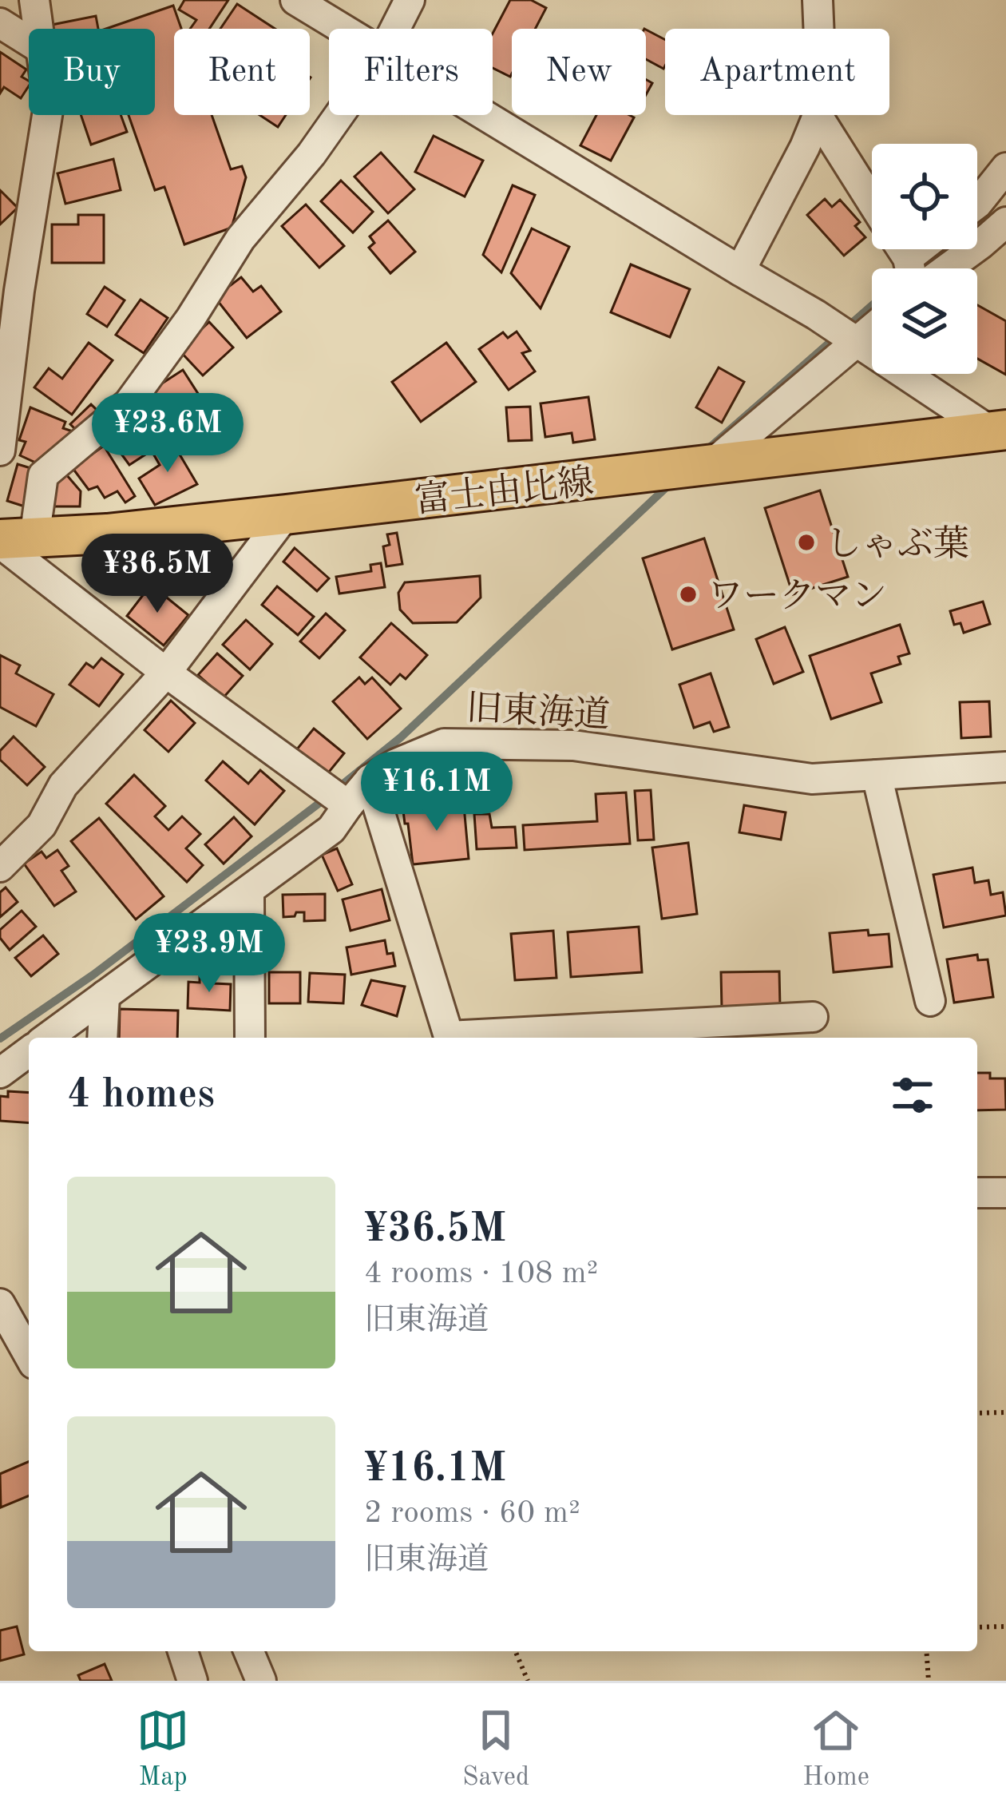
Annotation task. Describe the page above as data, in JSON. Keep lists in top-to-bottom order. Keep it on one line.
{"streets":{"main road":["富士由比線"],"street":["旧東海道"]},"places":["しゃぶ葉","ワークマン"],"page":{"chip":["Buy","Rent","Filters","New","Apartment"],"price":["¥23.6M","¥36.5M","¥16.1M","¥23.9M"],"heading":"4 homes","list":[{"name":"¥36.5M","note":"4 rooms · 108 m² · 旧東海道"},{"name":"¥16.1M","note":"2 rooms · 60 m² · 旧東海道"}],"tabs":["Map","Saved","Home"]}}
